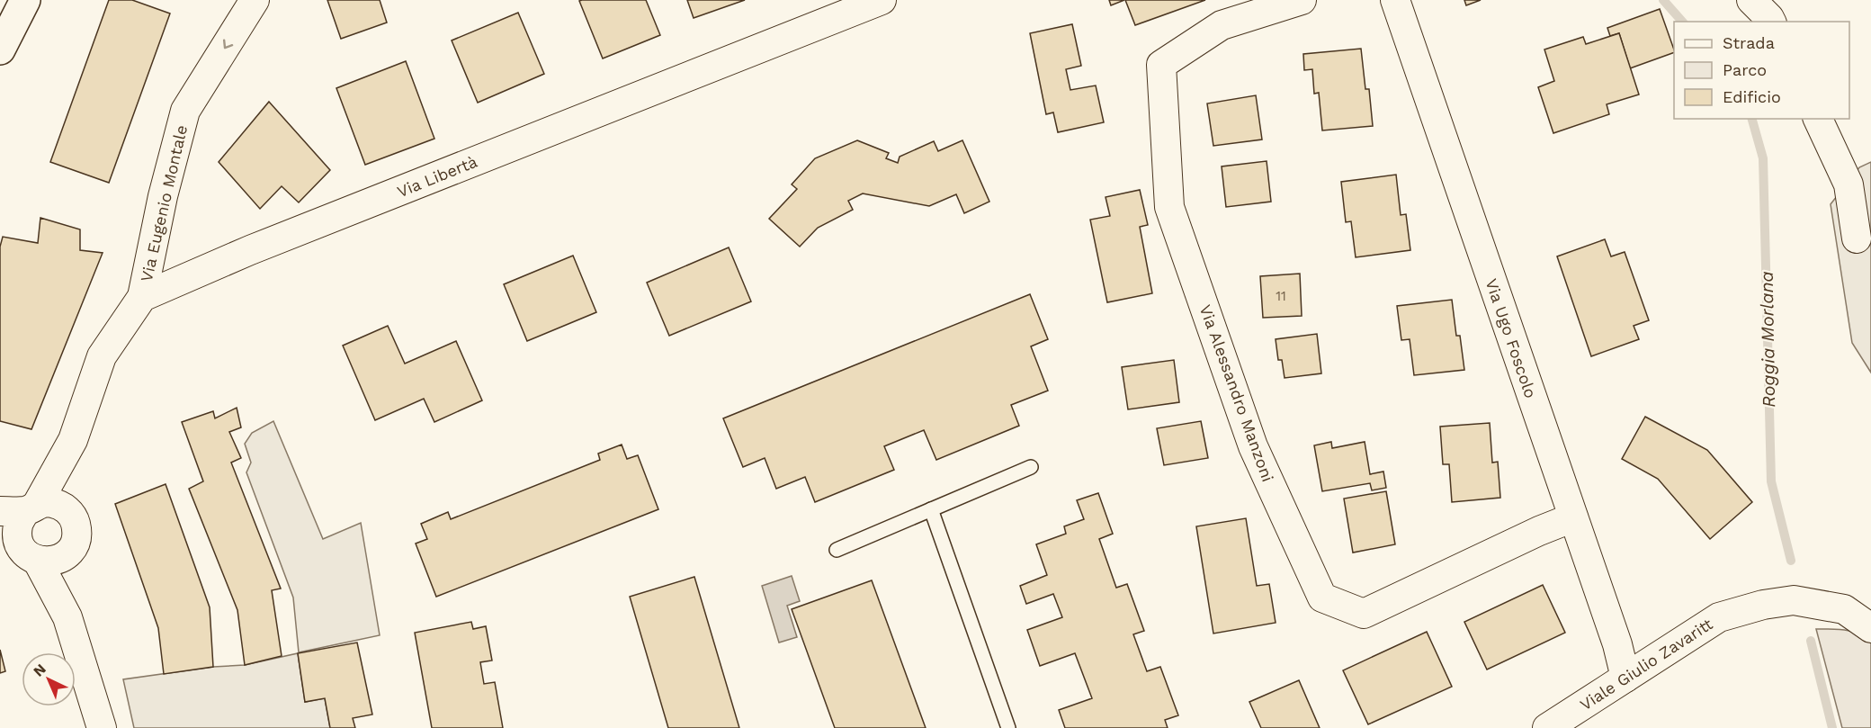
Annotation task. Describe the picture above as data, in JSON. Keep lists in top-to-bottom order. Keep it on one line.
{"streets":{"street":["Via Libertà","Via Eugenio Montale","Via Ugo Foscolo","Via Alessandro Manzoni","Viale Giulio Zavaritt"]},"crossings":[["Via Libertà","Via Eugenio Montale"],["Via Ugo Foscolo","Via Alessandro Manzoni"],["Via Ugo Foscolo","Viale Giulio Zavaritt"]],"one_way":["Via Eugenio Montale"],"water":["Roggia Morlana"],"house_numbers":["11"],"legend":["Strada","Parco","Edificio"],"north":"top left"}
